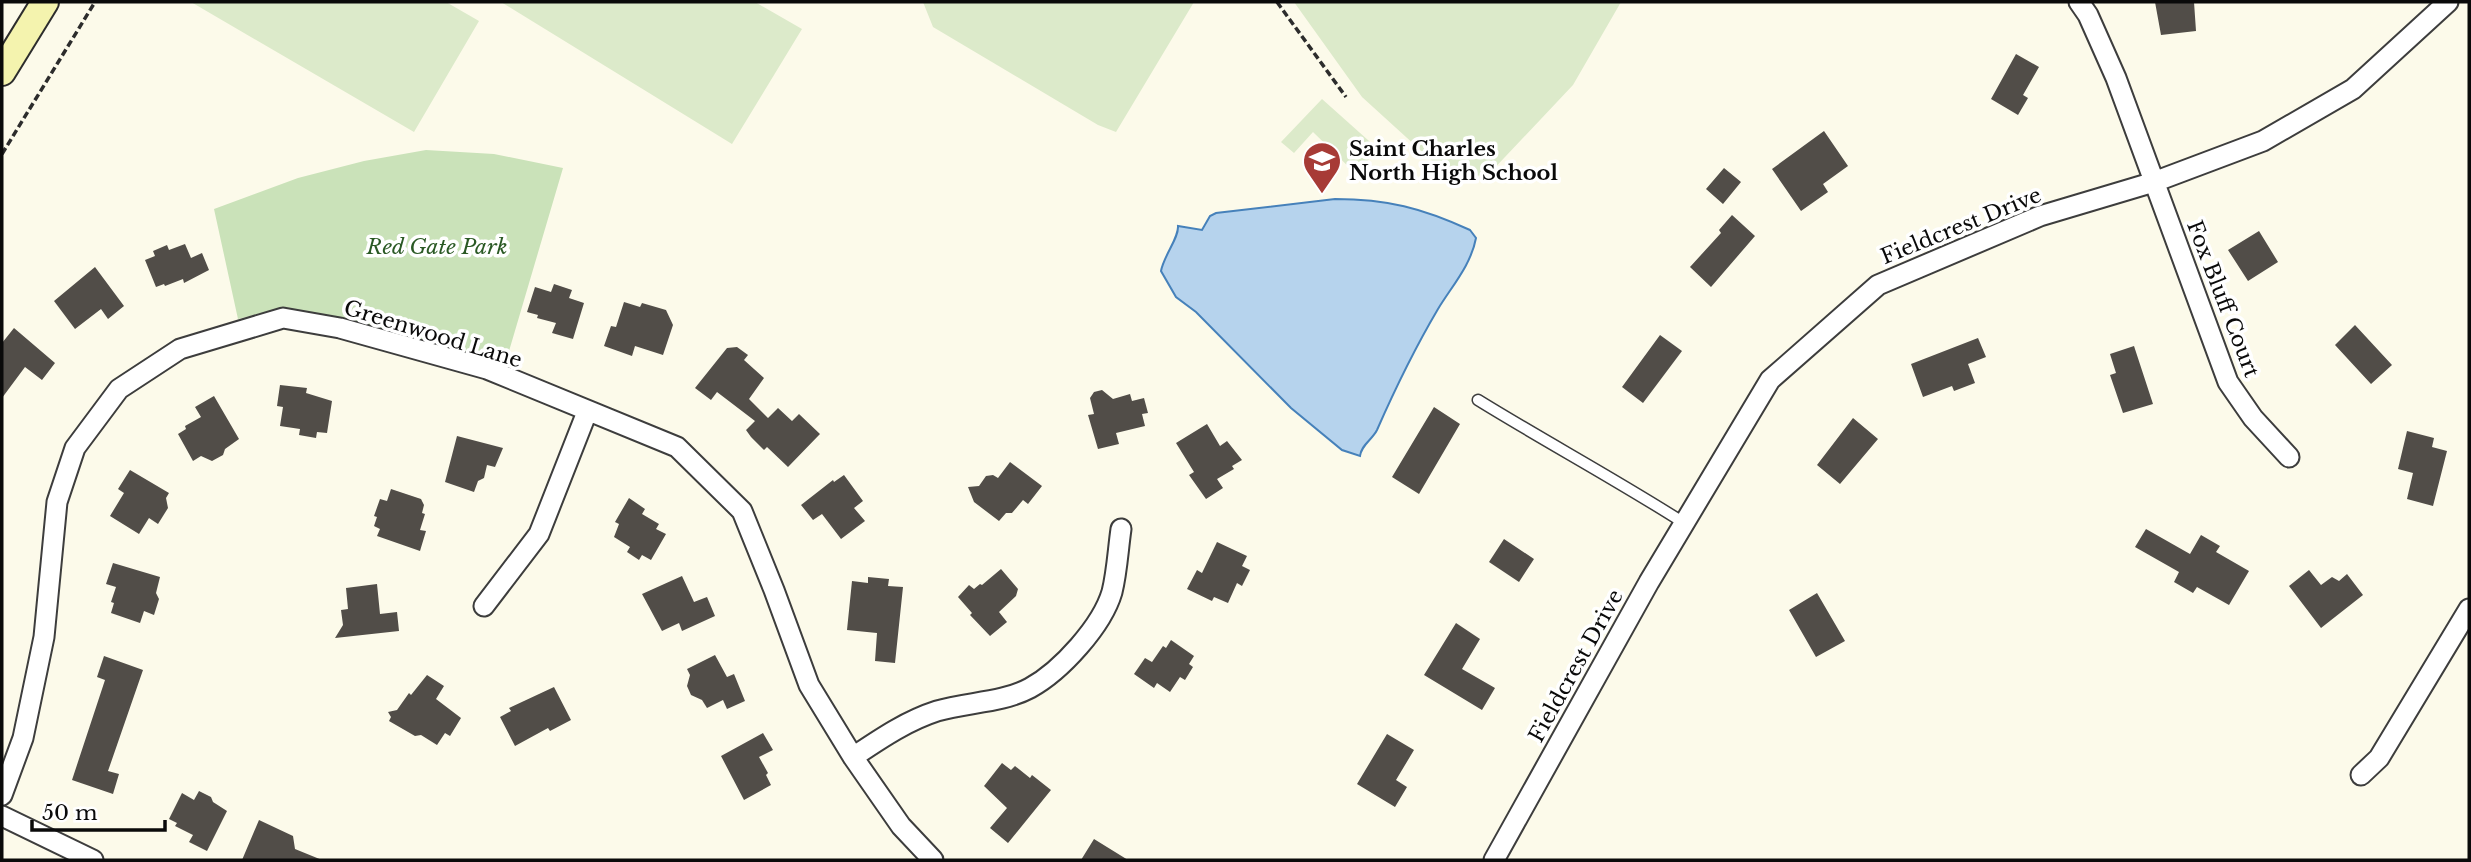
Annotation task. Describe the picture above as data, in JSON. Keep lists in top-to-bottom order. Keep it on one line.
{"streets":{"street":["Fieldcrest Drive","Fox Bluff Court","Greenwood Lane"]},"crossings":[["Fieldcrest Drive","Fox Bluff Court"]],"parks":["Red Gate Park"],"places":{"school or university":["Saint Charles North High School"]},"scale_bar":"50 m"}
